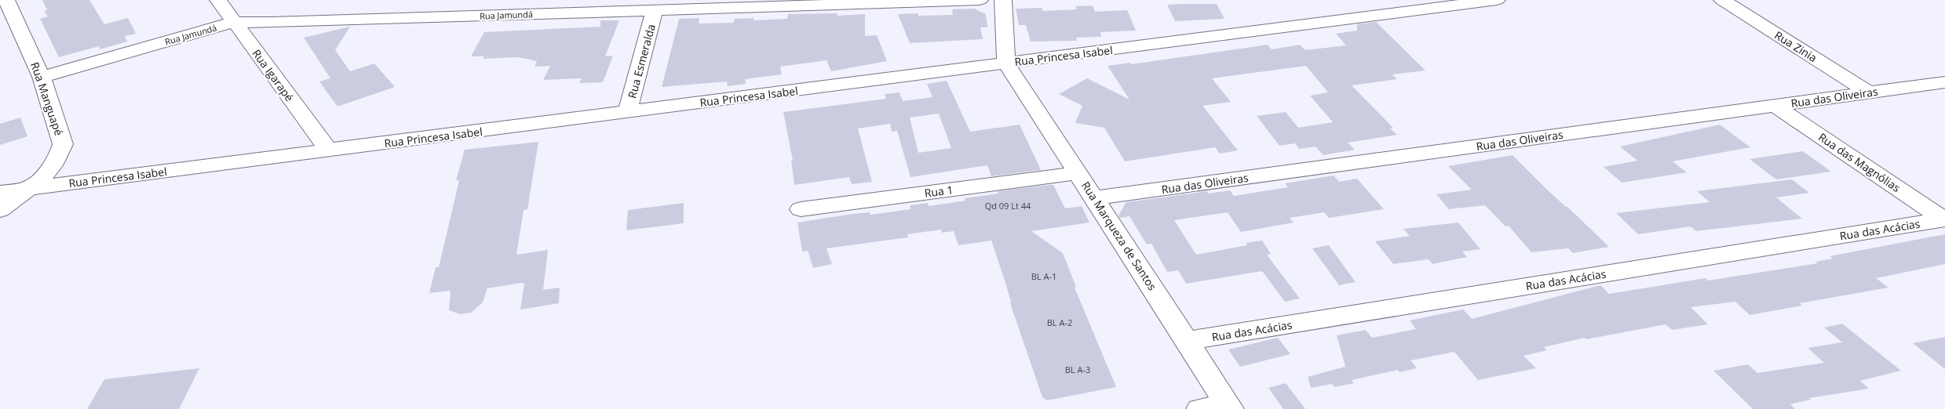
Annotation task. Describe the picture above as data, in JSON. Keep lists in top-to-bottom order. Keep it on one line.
{"streets":{"street":["Rua Jamundá","Rua Zinia","Rua Princesa Isabel","Rua Esmeralda","Rua Igarapé","Rua das Oliveiras","Rua Manguapé","Rua das Magnólias","Rua 1","Rua das Acácias","Rua Marqueza de Santos"]},"crossings":[["Rua Jamundá","Rua Esmeralda"],["Rua Jamundá","Rua Igarapé"],["Rua Jamundá","Rua Manguapé"],["Rua Zinia","Rua das Oliveiras"],["Rua Princesa Isabel","Rua Esmeralda"],["Rua Princesa Isabel","Rua Igarapé"],["Rua Princesa Isabel","Rua Manguapé"],["Rua Princesa Isabel","Rua Marqueza de Santos"],["Rua das Oliveiras","Rua das Magnólias"],["Rua das Oliveiras","Rua Marqueza de Santos"],["Rua das Magnólias","Rua das Acácias"],["Rua 1","Rua Marqueza de Santos"],["Rua das Acácias","Rua Marqueza de Santos"]],"house_numbers":["Qd 09 Lt 44","BL A-1","BL A-2","BL A-3"]}
